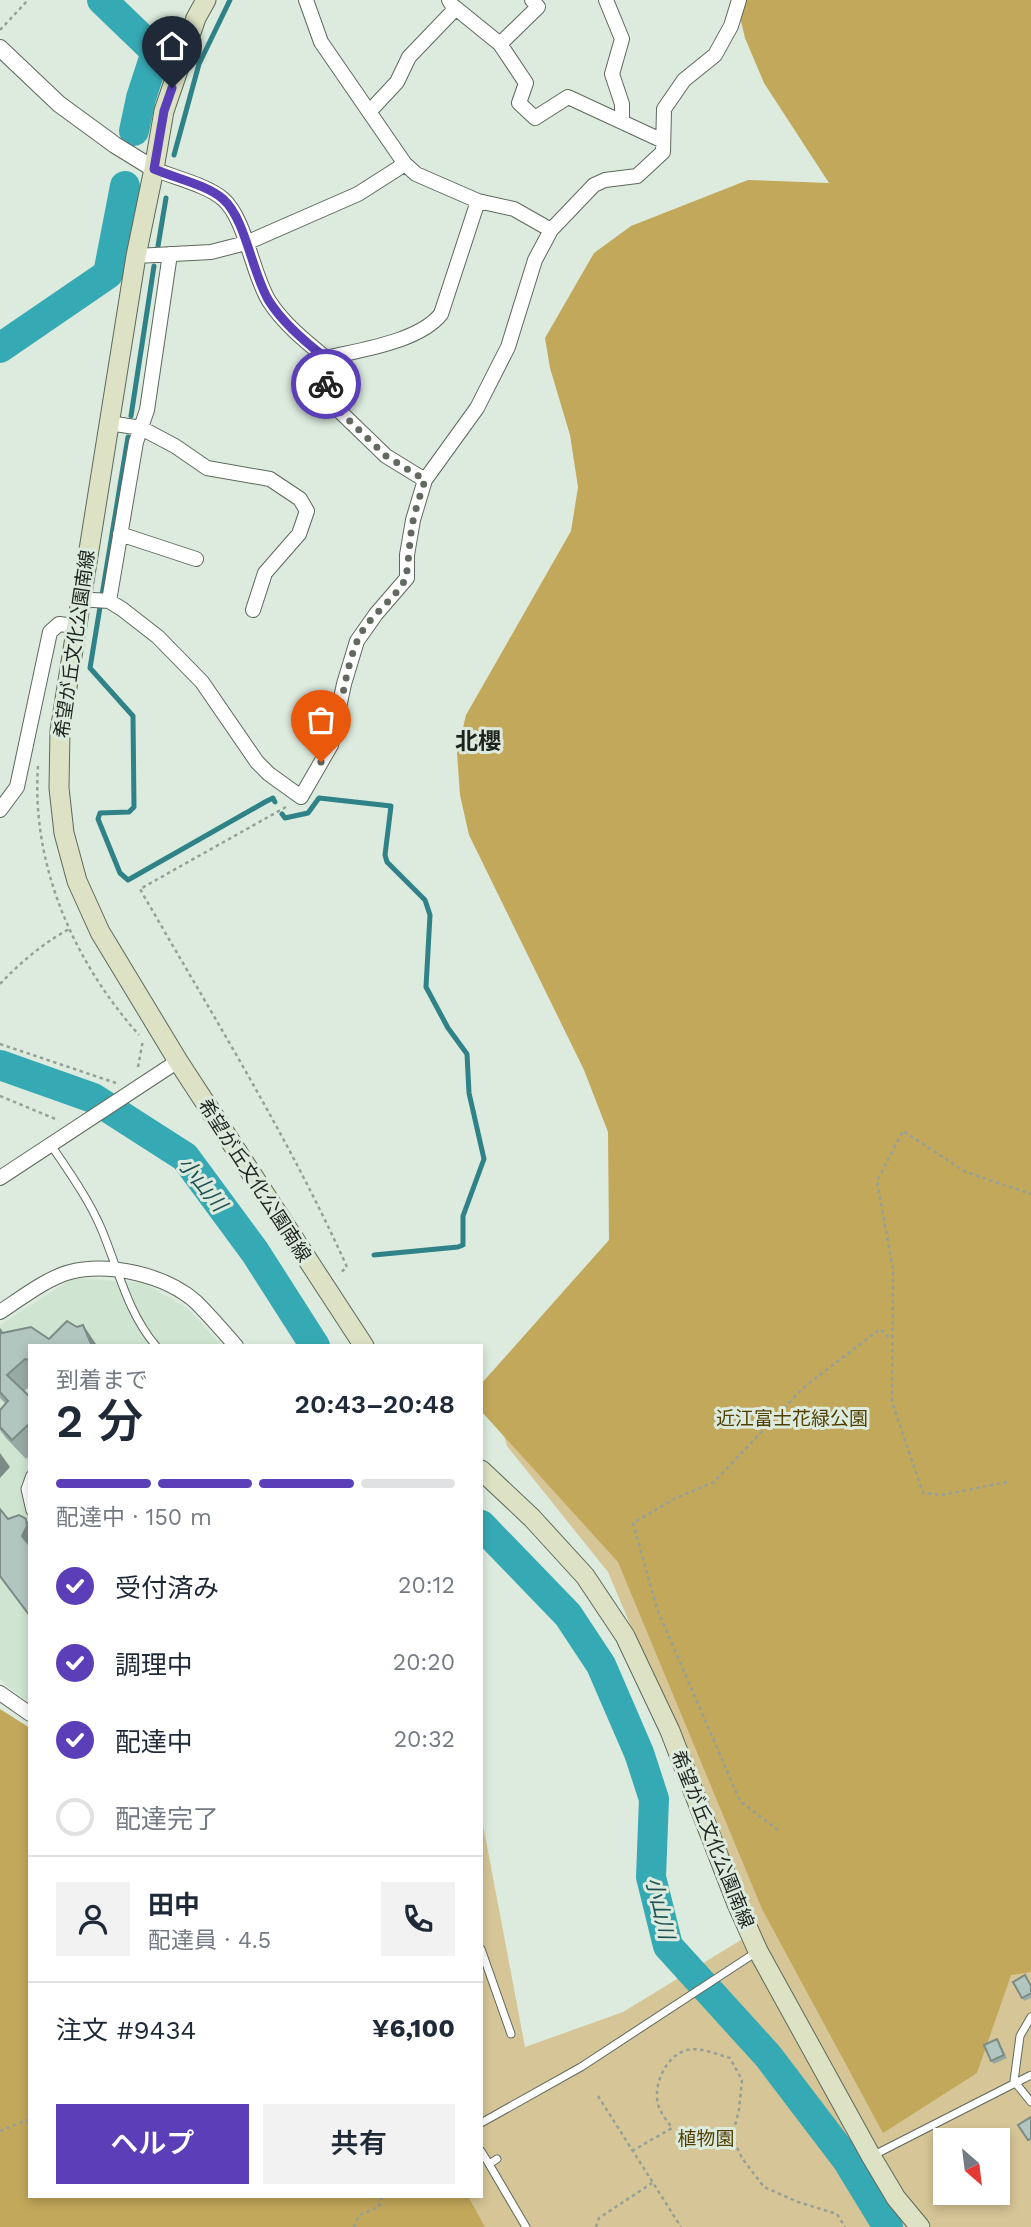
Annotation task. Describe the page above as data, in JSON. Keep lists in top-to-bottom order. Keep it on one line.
{"streets":{"main road":["希望が丘文化公園南線"]},"districts":["北櫻"],"water":["小山川"],"parks":["近江富士花緑公園","植物園"],"north":"bottom right","page":{"heading":["2 分","到着まで","20:43–20:48"],"panel":["田中","配達員 · 4.5","注文 #9434","¥6,100"],"bar":"配達中 · 150 m","list":[["受付済み","20:12"],["調理中","20:20"],["配達中","20:32"],"配達完了"],"buttons":["ヘルプ","共有"]}}
